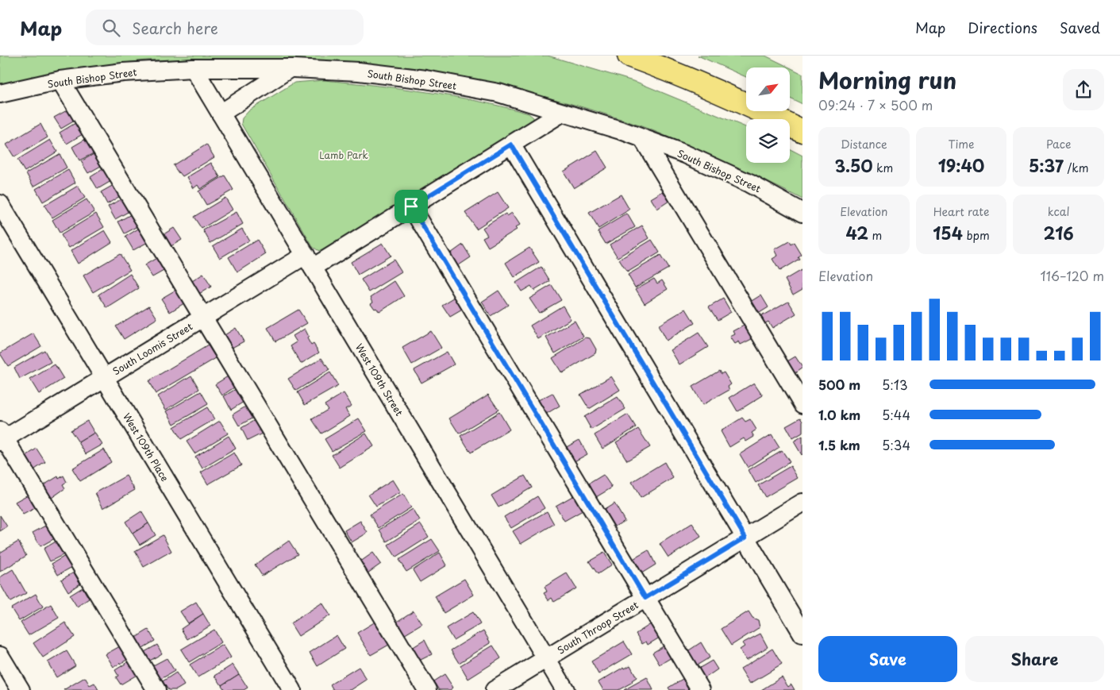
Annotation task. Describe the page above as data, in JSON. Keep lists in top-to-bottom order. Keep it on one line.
{"streets":{"street":["South Bishop Street","South Loomis Street","West 109th Street","West 109th Place","South Throop Street"]},"crossings":[["South Bishop Street","South Loomis Street"],["South Bishop Street","West 109th Street"],["South Loomis Street","West 109th Street"],["South Loomis Street","West 109th Place"],["West 109th Street","South Throop Street"]],"parks":["Lamb Park"],"north":"top right","page":{"header":"Map","search":"Search here","nav":["Map","Directions","Saved"],"heading":["Morning run","09:24 · 7 × 500 m"],"stats":[["Distance","3.50 km"],["Time","19:40"],["Pace","5:37 /km"],["Elevation","42 m"],["Heart rate","154 bpm"],["kcal","216"]],"chart":["Elevation","116–120 m"],"list":[{"name":"500 m","note":"5:13"},{"name":"1.0 km","note":"5:44"},{"name":"1.5 km","note":"5:34"}],"buttons":["Save","Share"]}}
